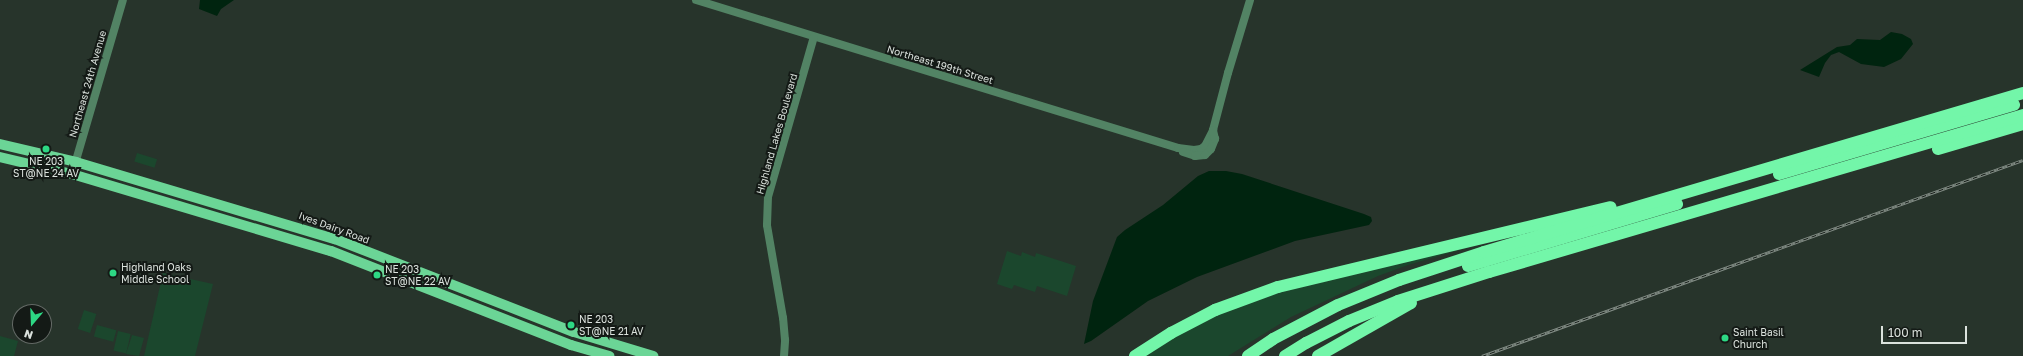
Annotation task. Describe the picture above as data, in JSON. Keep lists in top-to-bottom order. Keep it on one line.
{"streets":{"main road":["Ives Dairy Road"],"street":["Northeast 199th Street","Northeast 24th Avenue","Highland Lakes Boulevard"]},"crossings":[["Northeast 199th Street","Highland Lakes Boulevard"],["Northeast 24th Avenue","Ives Dairy Road"]],"places":["NE 203 ST@NE 24 AV","Highland Oaks Middle School","NE 203 ST@NE 22 AV","NE 203 ST@NE 21 AV","Saint Basil Church"],"scale_bar":"100 m","north":"bottom"}
